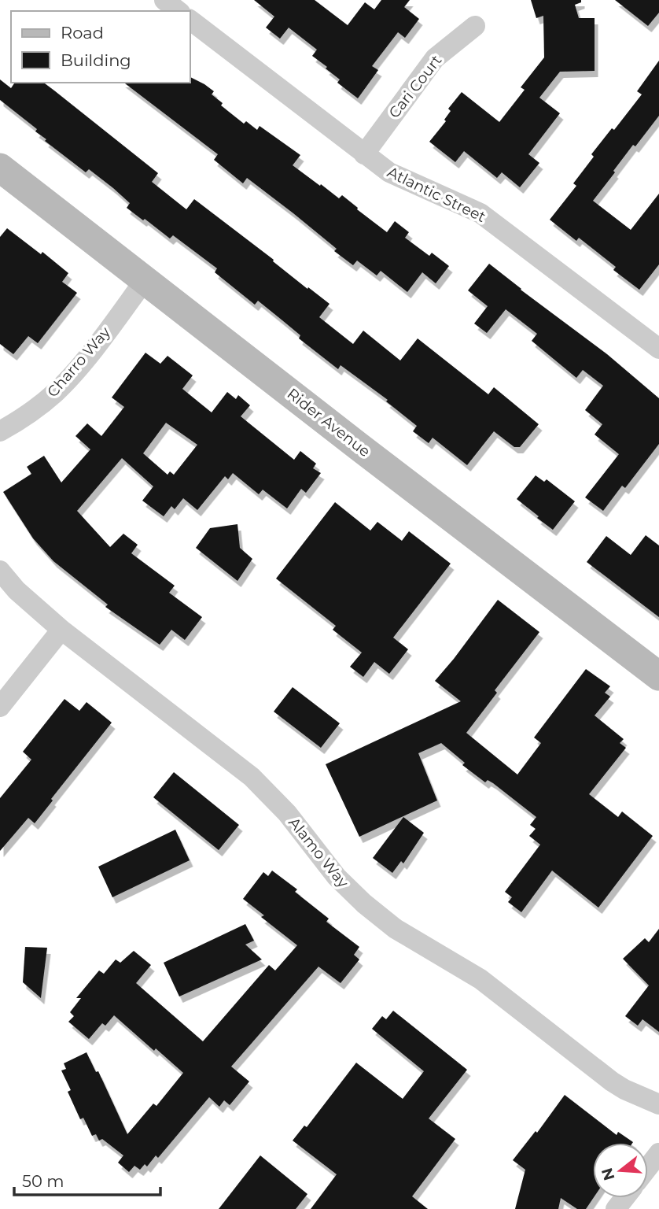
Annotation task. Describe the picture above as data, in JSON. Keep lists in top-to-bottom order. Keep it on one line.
{"streets":{"street":["Cari Court","Atlantic Street","Charro Way","Rider Avenue","Alamo Way"]},"crossings":[["Cari Court","Atlantic Street"],["Charro Way","Rider Avenue"]],"legend":["Road","Building"],"scale_bar":"50 m","north":"left"}
